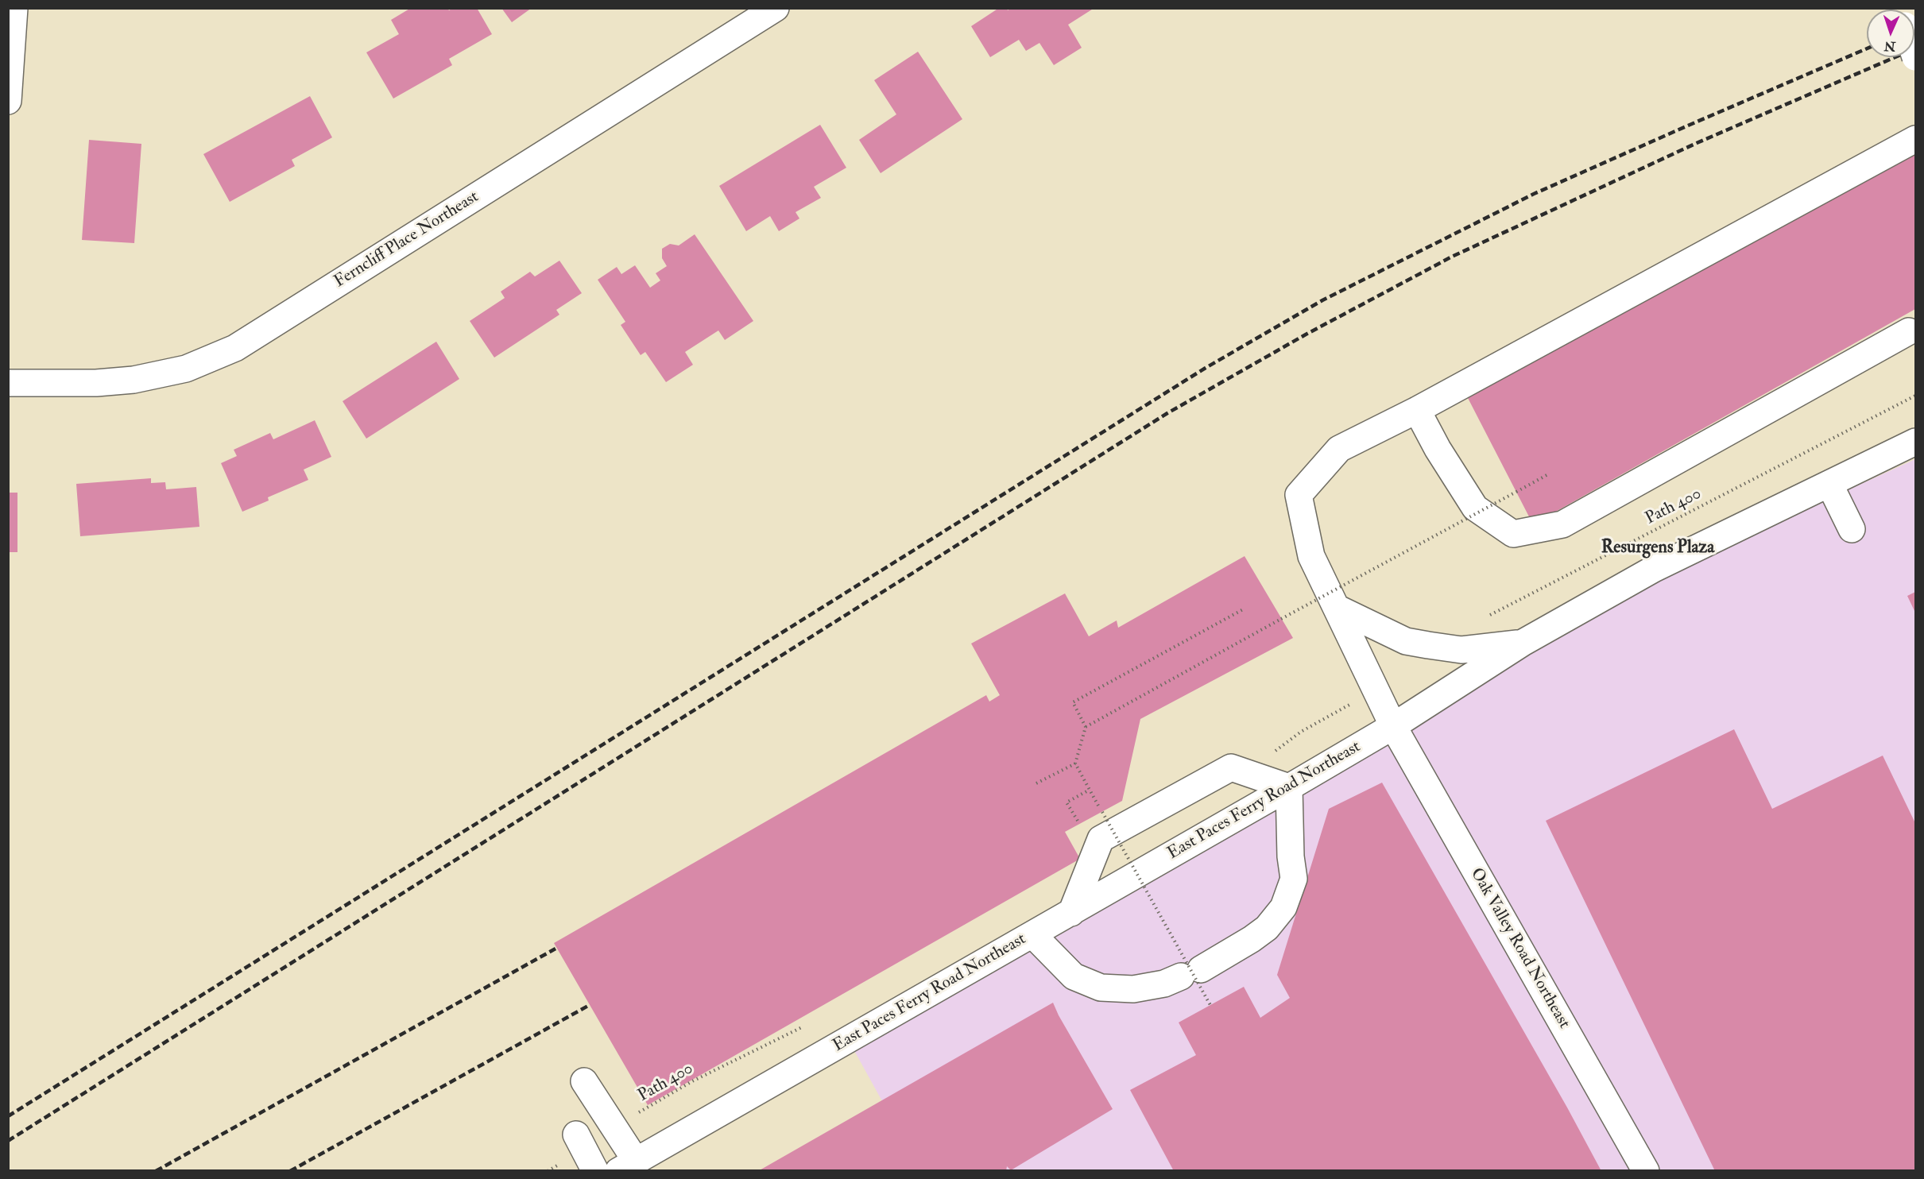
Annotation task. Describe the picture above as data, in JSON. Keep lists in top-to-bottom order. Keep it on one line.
{"streets":{"street":["Ferncliff Place Northeast","East Paces Ferry Road Northeast","Oak Valley Road Northeast"],"path":["Path 400"]},"crossings":[["East Paces Ferry Road Northeast","Oak Valley Road Northeast"]],"districts":["Resurgens Plaza"],"north":"bottom"}
